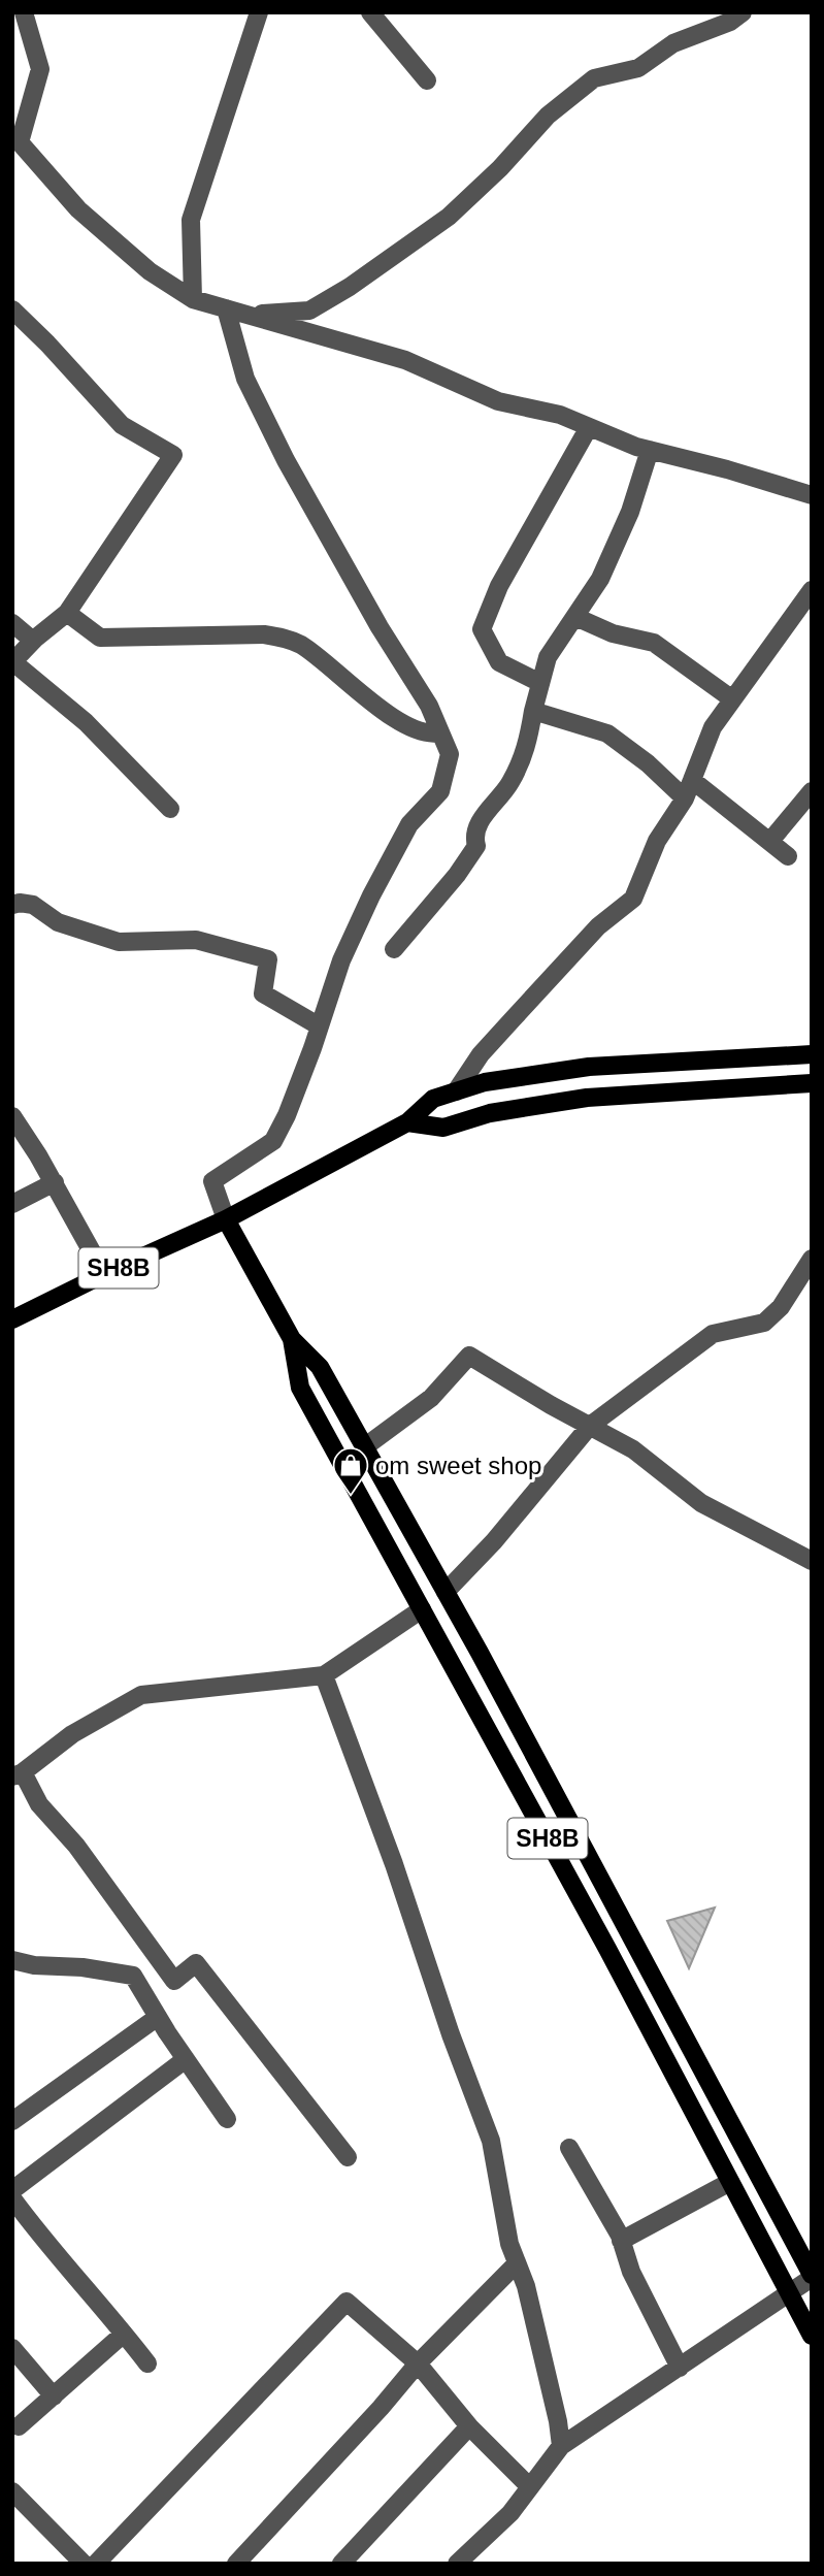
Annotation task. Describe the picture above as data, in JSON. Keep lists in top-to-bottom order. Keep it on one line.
{"streets":{"main road":["SH8B"]},"places":{"shop":["om sweet shop"]}}
